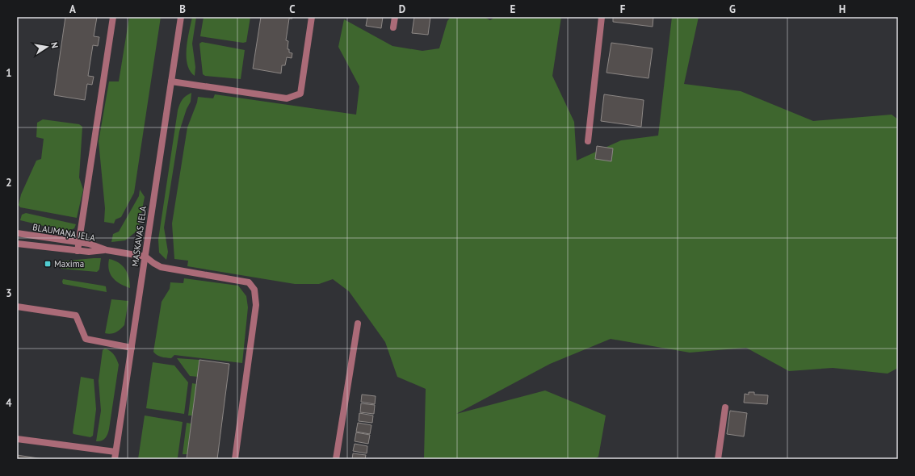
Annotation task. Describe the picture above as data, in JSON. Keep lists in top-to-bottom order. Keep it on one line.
{"streets":{"street":["BLAUMAŅA IELA","MASKAVAS IELA"]},"crossings":[["BLAUMAŅA IELA","MASKAVAS IELA"]],"places":{"transit":["Maxima"]},"north":"right","grid":{"columns":["A","B","C","D","E","F","G","H"],"rows":["1","2","3","4"]}}
